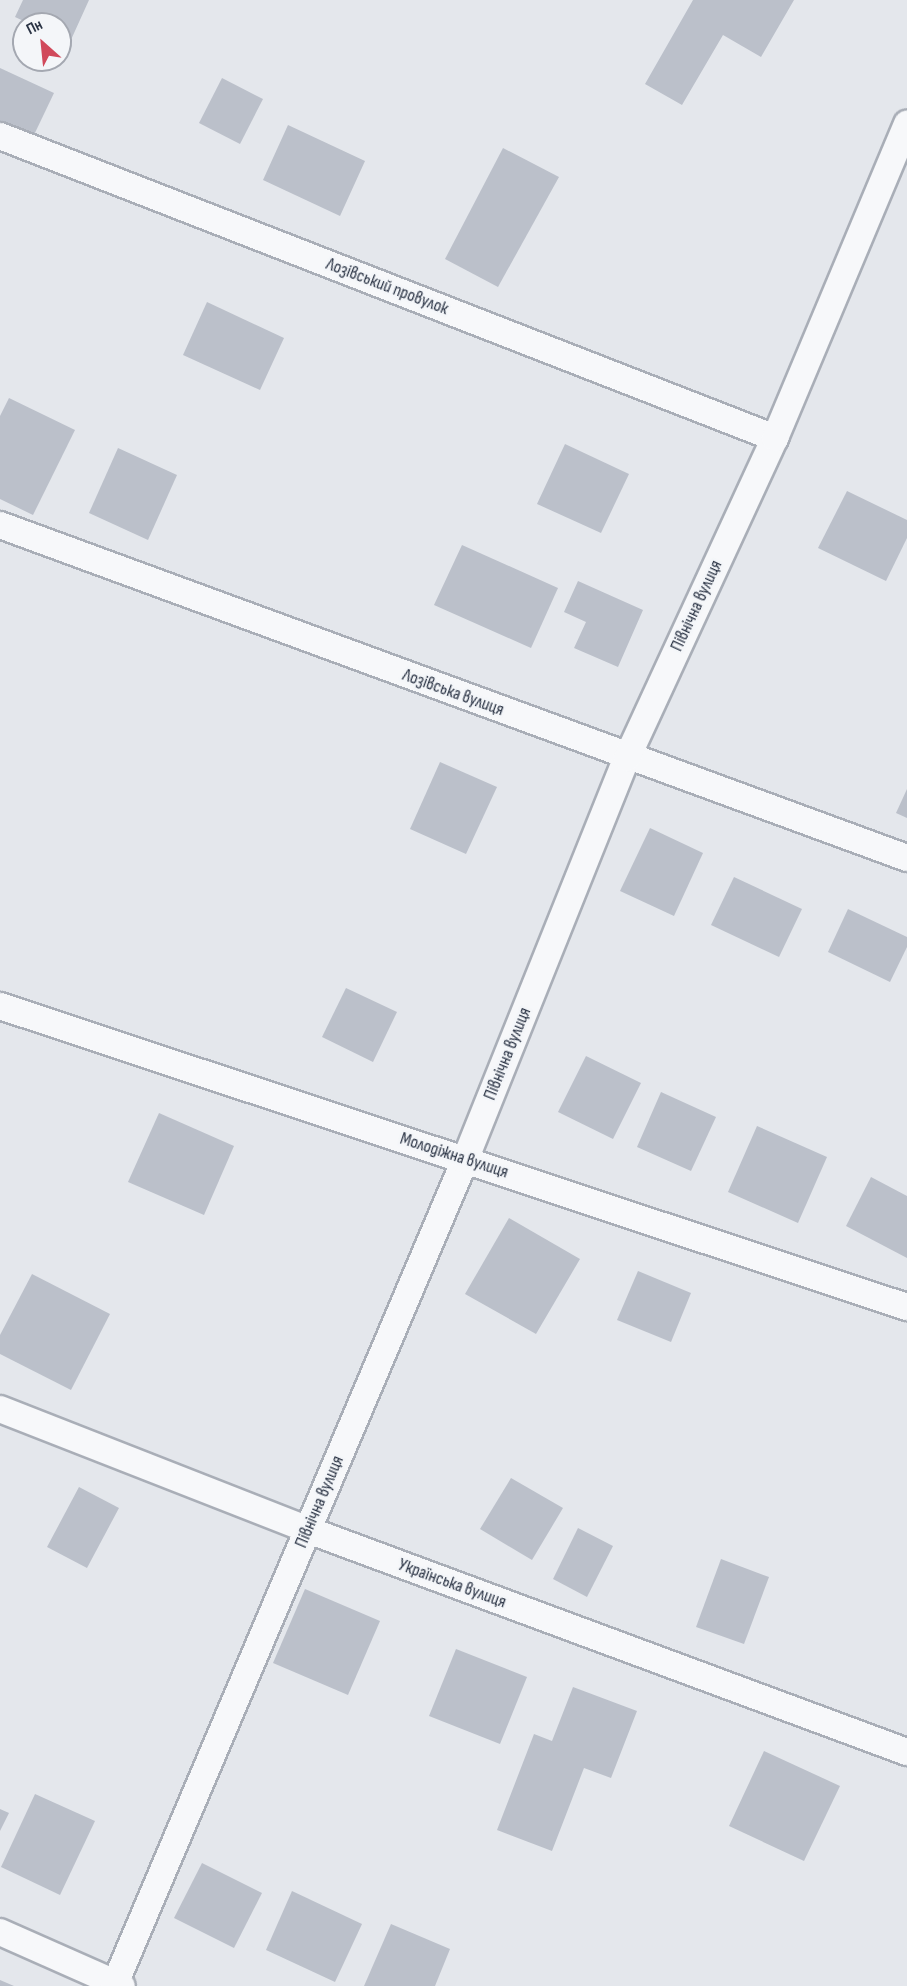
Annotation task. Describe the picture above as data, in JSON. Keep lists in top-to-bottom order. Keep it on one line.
{"streets":{"street":["Лозівський провулок","Північна вулиця","Лозівська вулиця","Молодіжна вулиця","Українська вулиця"]},"crossings":[["Лозівський провулок","Північна вулиця"],["Північна вулиця","Лозівська вулиця"],["Північна вулиця","Молодіжна вулиця"],["Північна вулиця","Українська вулиця"]],"north":"top left"}
